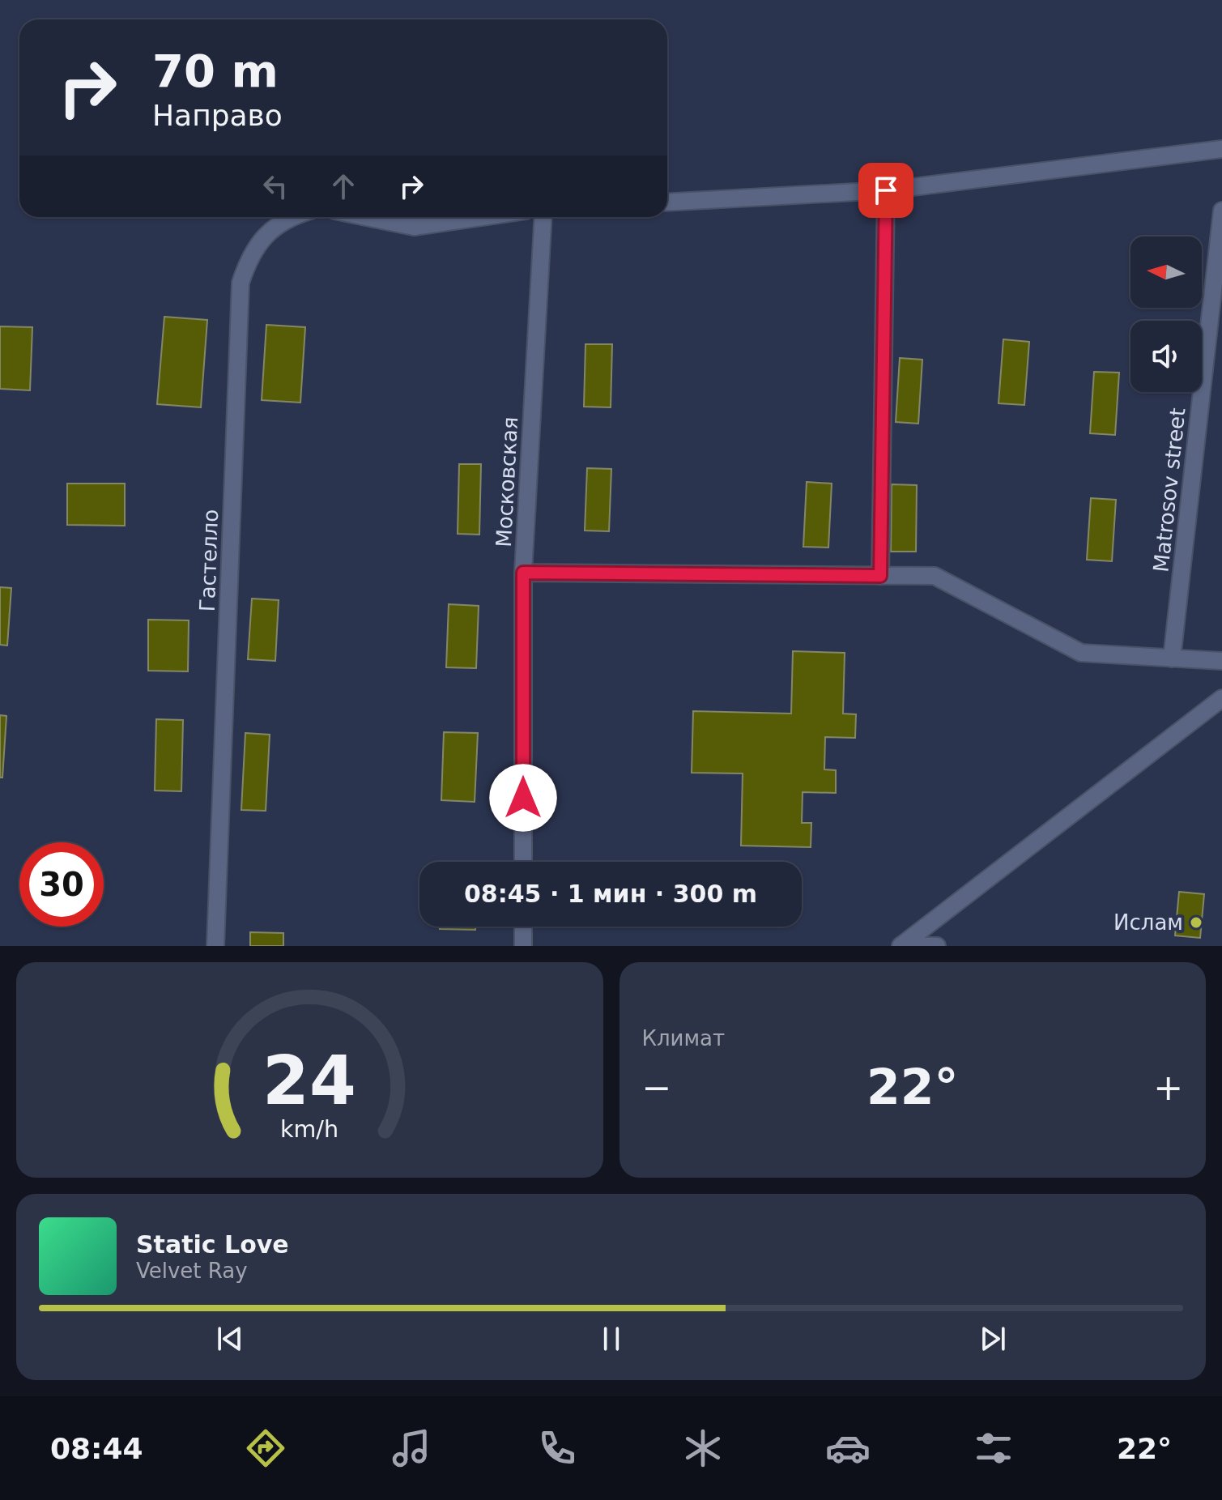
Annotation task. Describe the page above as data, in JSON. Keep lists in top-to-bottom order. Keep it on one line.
{"streets":{"street":["Московская","Matrosov street","Гастелло"]},"places":["Ислам"],"north":"left","page":{"turn":["70 m","Направо"],"limit":"30","trip":"08:45 · 1 мин · 300 m","tile":"Климат","heat":["−","22°","+"],"song":["Static Love","Velvet Ray"],"tabs":["08:44","22°"],"gauge":["24","km/h"]}}
